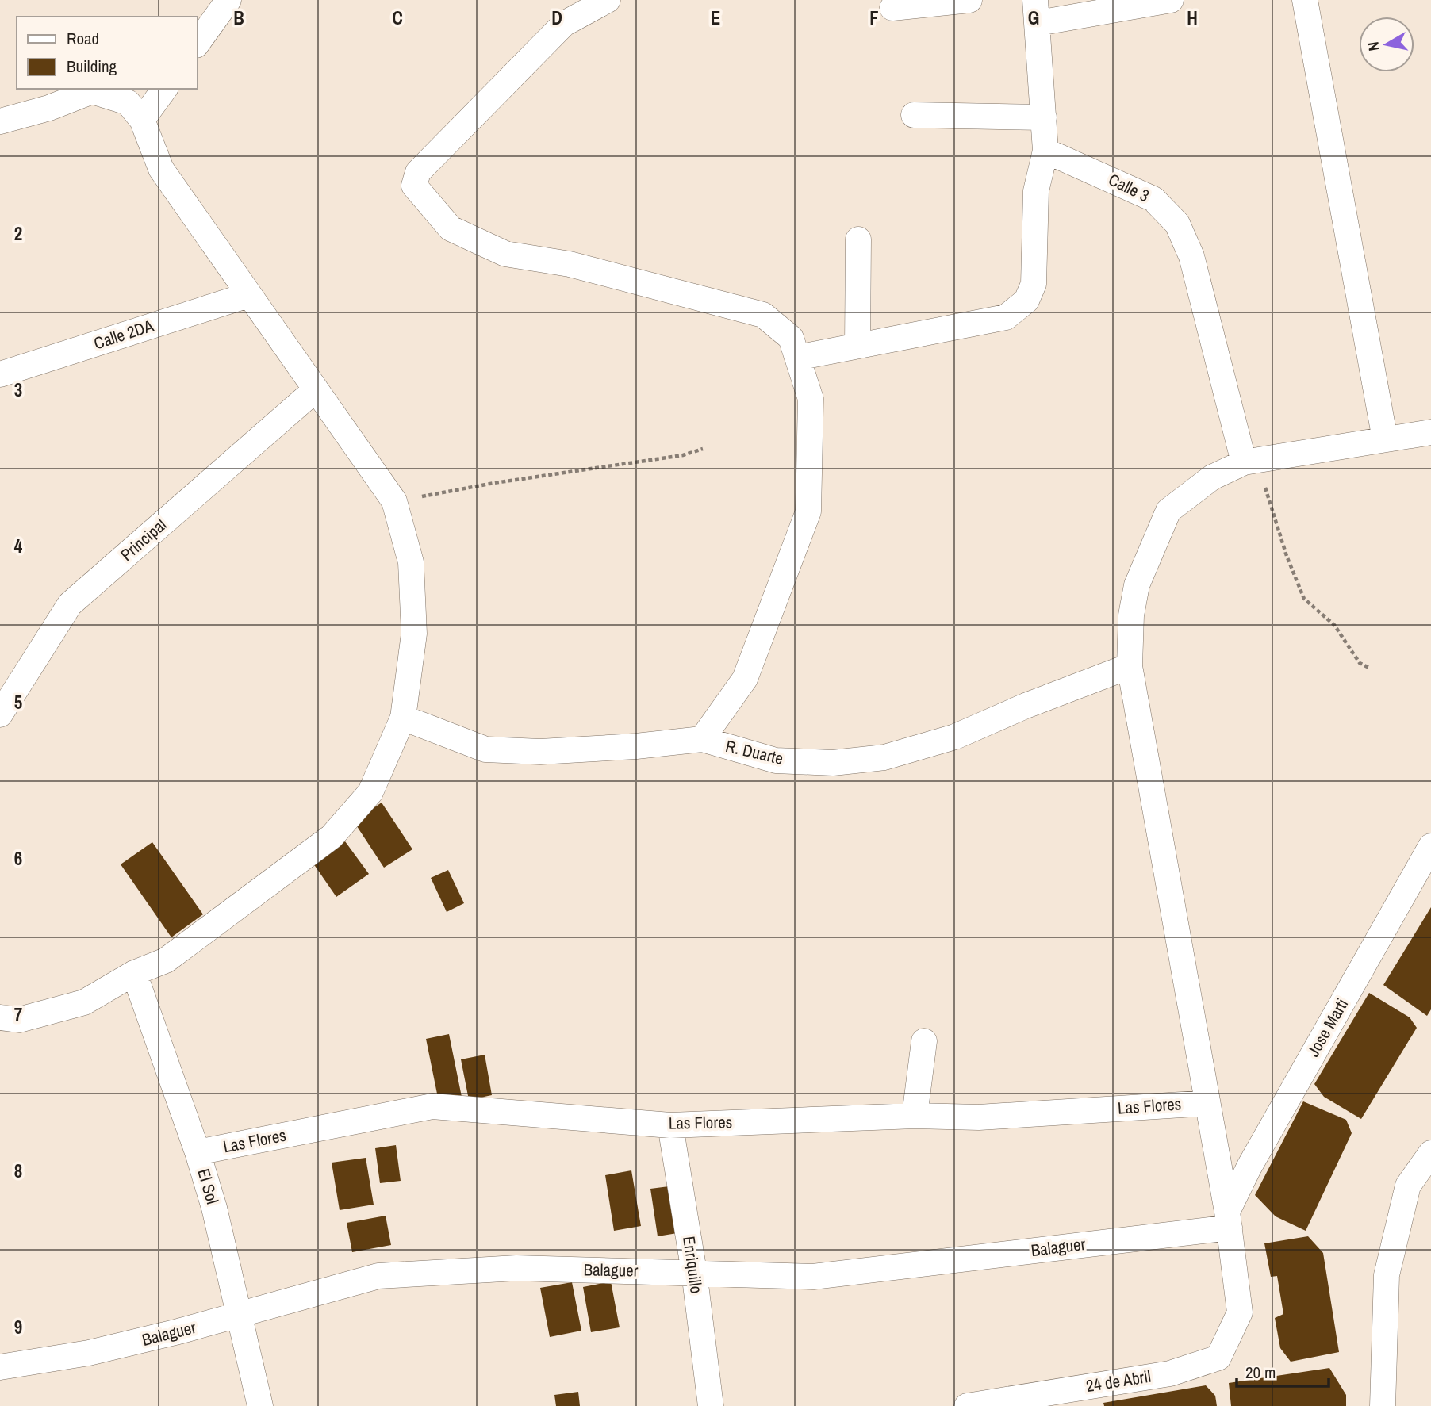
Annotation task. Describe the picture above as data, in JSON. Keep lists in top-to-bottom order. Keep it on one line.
{"streets":{"street":["Calle 3","Calle 2DA","Principal","R. Duarte","Jose Marti","Las Flores","El Sol","Balaguer","Enriquillo","24 de Abril"]},"crossings":[["Jose Marti","Balaguer"],["Jose Marti","24 de Abril"],["Las Flores","El Sol"],["Las Flores","Enriquillo"],["El Sol","Balaguer"],["Balaguer","Enriquillo"],["Balaguer","24 de Abril"]],"legend":["Road","Building"],"scale_bar":"20 m","north":"left","grid":{"columns":["B","C","D","E","F","G","H"],"rows":["2","3","4","5","6","7","8","9"]}}
